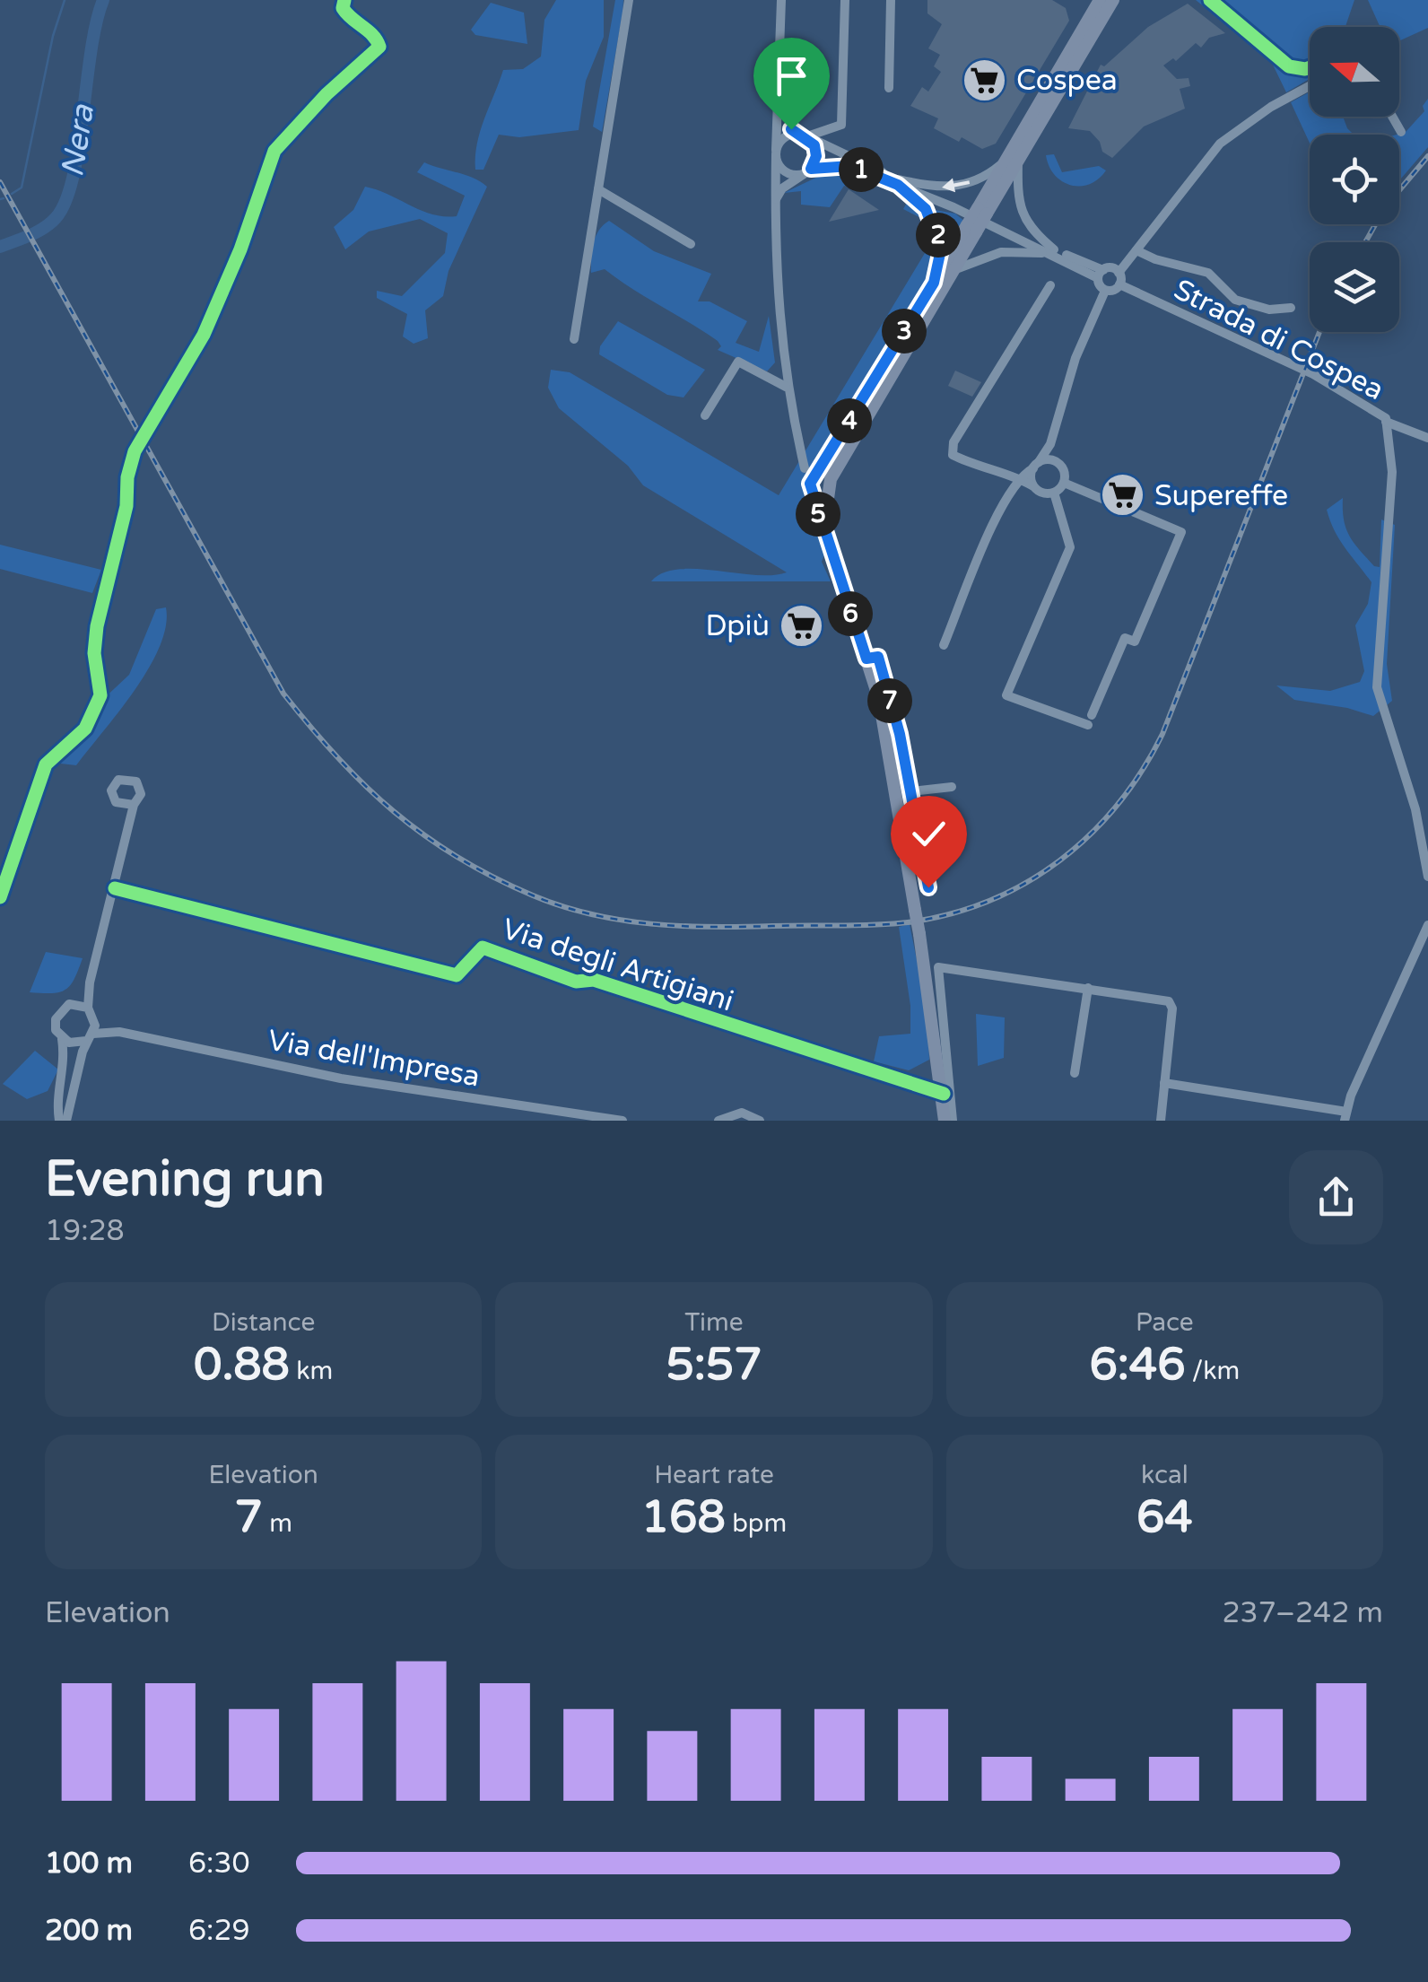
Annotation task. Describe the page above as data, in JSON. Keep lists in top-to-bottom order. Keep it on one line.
{"streets":{"street":["Strada di Cospea","Via degli Artigiani","Via dell'Impresa"]},"water":["Nera"],"places":{"supermarket":["Cospea","Supereffe","Dpiù"]},"north":"left","page":{"pins":["1","2","3","4","5","6","7"],"heading":["Evening run","19:28"],"stats":[["Distance","0.88 km"],["Time","5:57"],["Pace","6:46 /km"],["Elevation","7 m"],["Heart rate","168 bpm"],["kcal","64"]],"chart":["Elevation","237–242 m"],"list":[{"name":"100 m","note":"6:30"},{"name":"200 m","note":"6:29"}]}}
